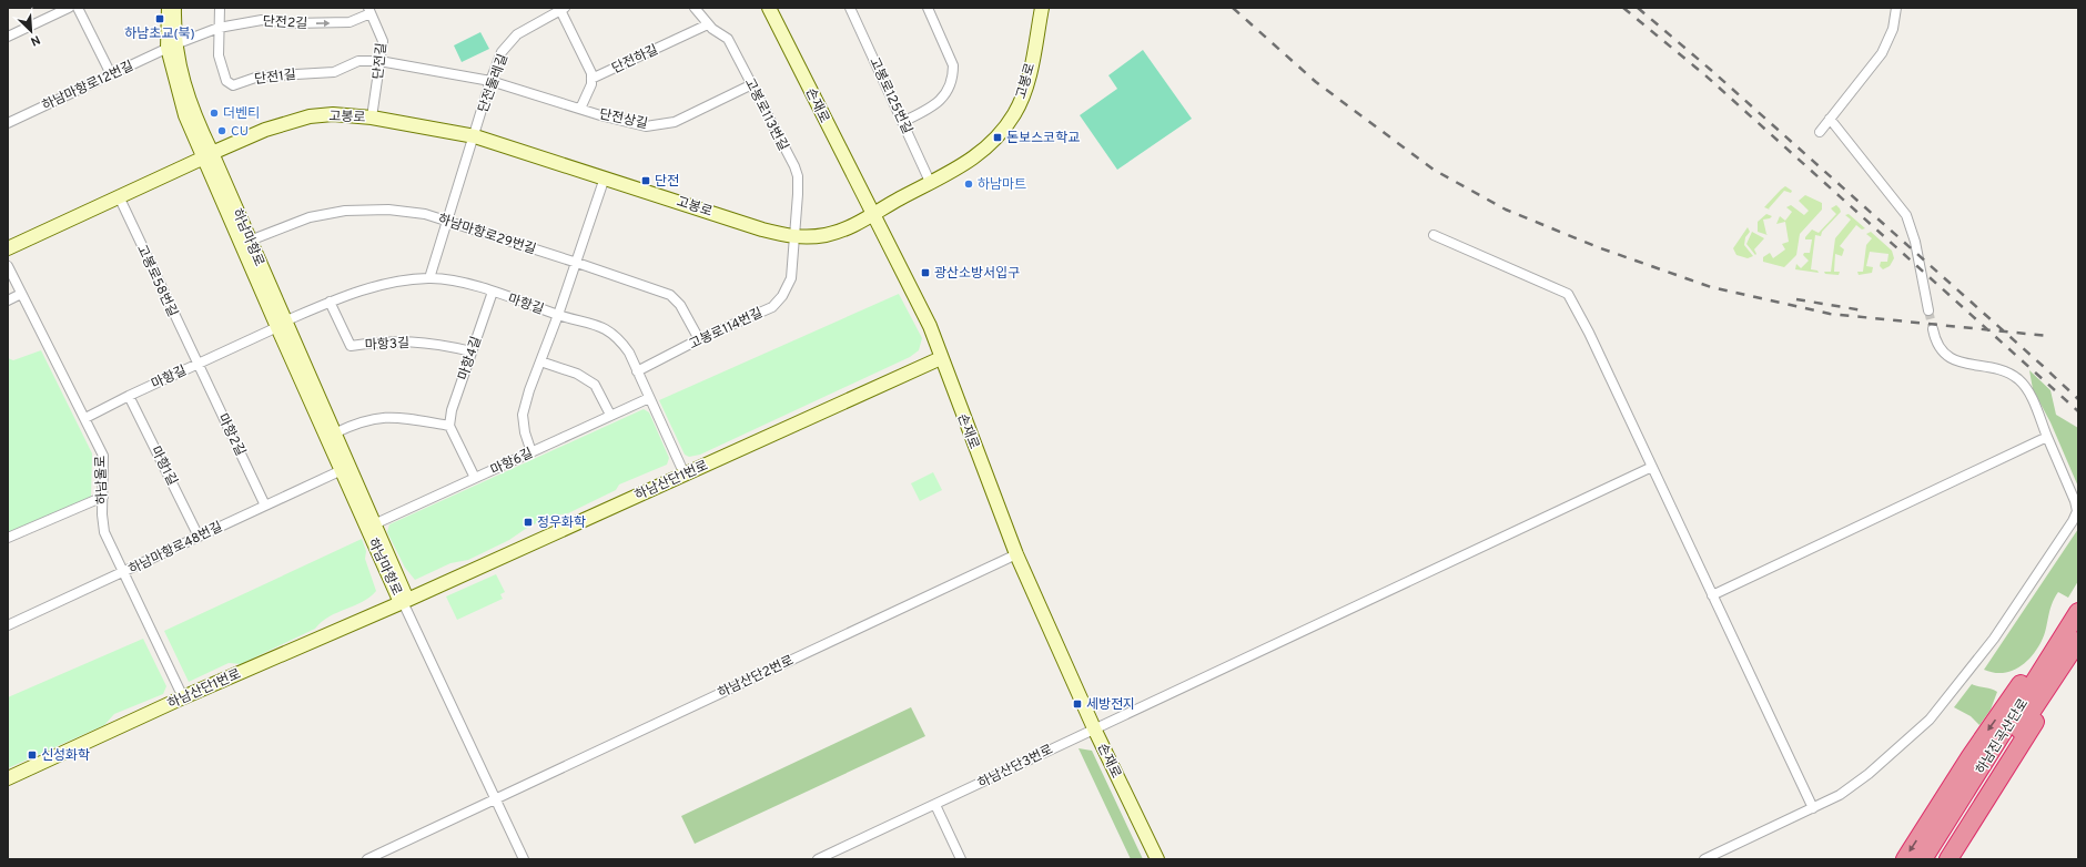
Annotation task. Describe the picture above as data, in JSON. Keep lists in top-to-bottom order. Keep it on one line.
{"streets":{"highway":["하남진곡산단로"],"street":["단전2길","단전하길","단전길","단전1길","고봉로","단전둘레길","하남마항로12번길","고봉로125번길","손재로","고봉로113번길","단전상길","하남마항로29번길","하남마항로","고봉로58번길","마항길","고봉로114번길","마항3길","마항4길","마항2길","마항6길","마항1길","하남울로","하남산단1번로","하남마항로48번길","하남산단2번로","하남산단3번로"]},"crossings":[["단전2길","단전길"],["단전2길","단전1길"],["단전2길","하남마항로12번길"],["단전2길","하남마항로"],["단전하길","고봉로113번길"],["단전길","단전1길"],["단전길","고봉로"],["단전길","단전상길"],["단전1길","단전상길"],["고봉로","단전둘레길"],["고봉로","고봉로125번길"],["고봉로","손재로"],["고봉로","고봉로113번길"],["고봉로","하남마항로"],["고봉로","고봉로58번길"],["고봉로","고봉로114번길"],["단전둘레길","단전상길"],["단전둘레길","하남마항로29번길"],["단전둘레길","마항길"],["하남마항로12번길","하남마항로"],["손재로","하남산단1번로"],["손재로","하남산단2번로"],["손재로","하남산단3번로"],["고봉로113번길","단전상길"],["고봉로113번길","고봉로114번길"],["하남마항로29번길","하남마항로"],["하남마항로29번길","고봉로114번길"],["하남마항로","마항길"],["하남마항로","마항6길"],["하남마항로","하남산단1번로"],["하남마항로","하남마항로48번길"],["고봉로58번길","마항길"],["고봉로58번길","마항2길"],["마항길","고봉로114번길"],["마항길","마항3길"],["마항길","마항4길"],["마항길","마항2길"],["마항길","마항6길"],["마항길","마항1길"],["마항길","하남울로"],["마항길","하남산단1번로"],["마항3길","마항4길"],["마항2길","하남마항로48번길"],["마항1길","하남마항로48번길"],["하남울로","하남산단1번로"],["하남울로","하남마항로48번길"]],"one_way":["단전2길"],"places":{"transit":["하남초교(북)","돈보스코학교","단전","광산소방서입구","정우화학","세방전지","신성화학"],"other":["더벤티","CU","하남마트"]},"north":"bottom right"}
